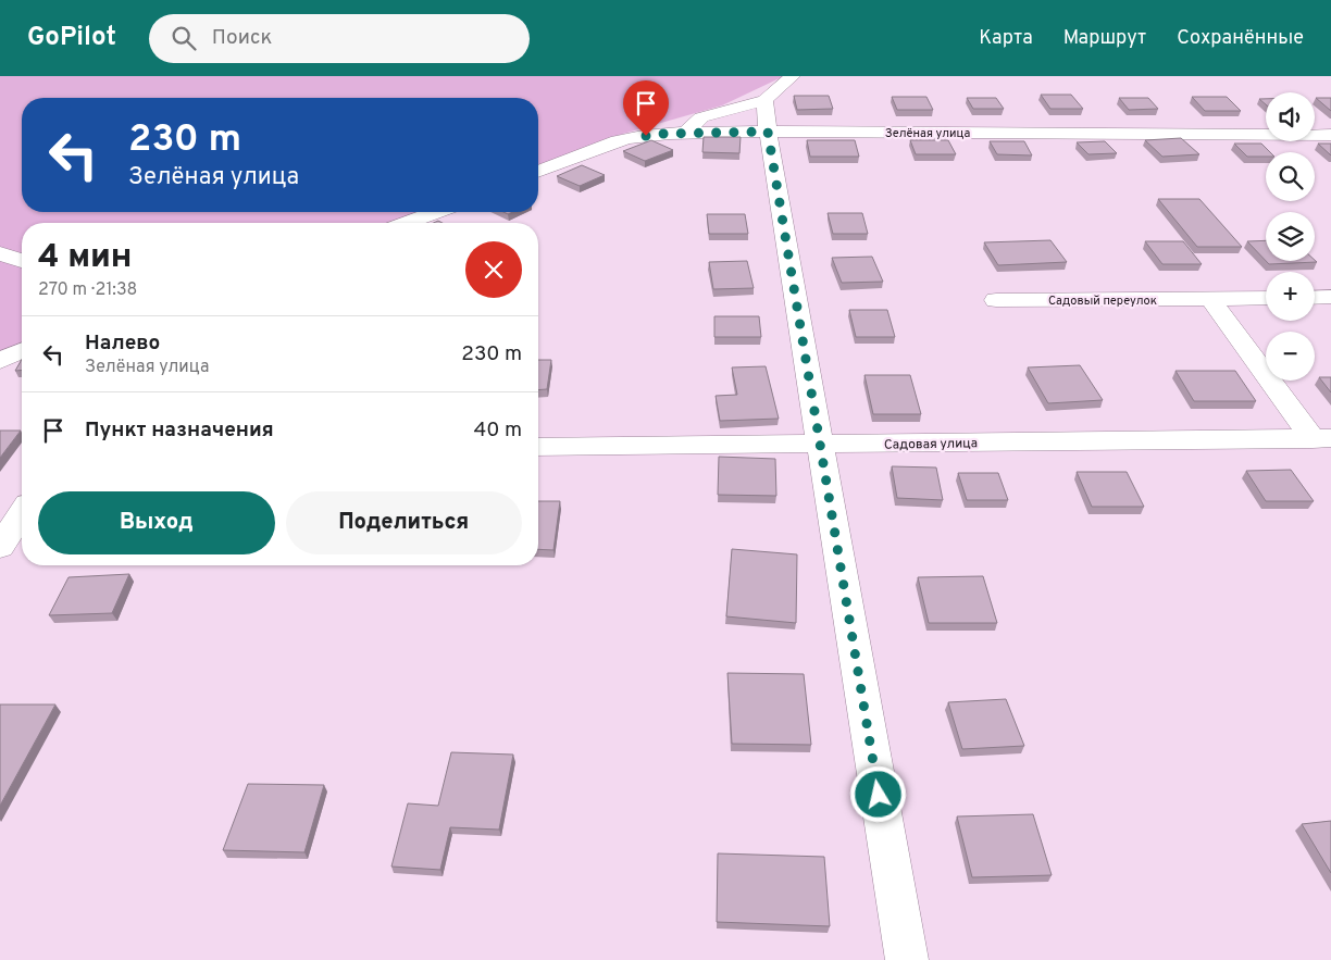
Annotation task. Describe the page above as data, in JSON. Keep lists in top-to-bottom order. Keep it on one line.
{"streets":{"street":["Зелёная улица","Садовый переулок","Садовая улица"]},"page":{"header":"GoPilot","search":"Поиск","nav":["Карта","Маршрут","Сохранённые"],"map_buttons":["+","−"],"turn":["230 m","Зелёная улица"],"heading":["4 мин","270 m · 21:38"],"list":[{"name":"Налево","note":"Зелёная улица","value":"230 m"},{"name":"Пункт назначения","value":"40 m"}],"buttons":["Выход","Поделиться"]}}
